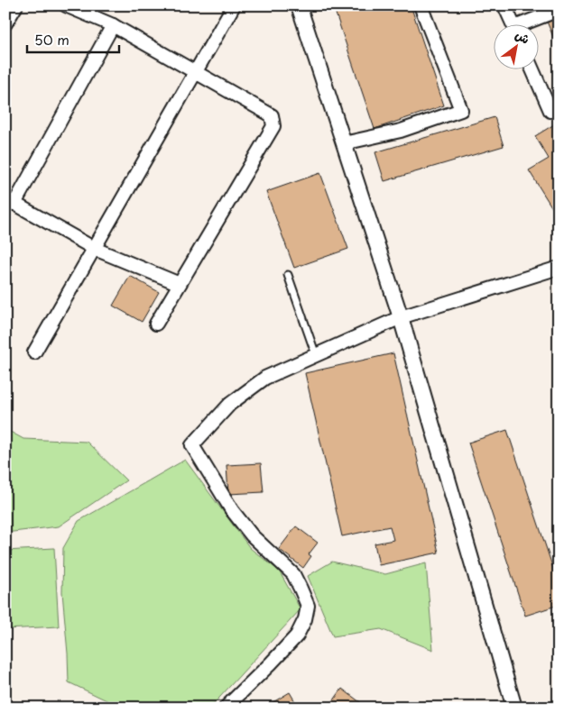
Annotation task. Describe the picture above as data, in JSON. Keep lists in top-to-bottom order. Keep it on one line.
{"scale_bar":"50 m","north":"top right"}
